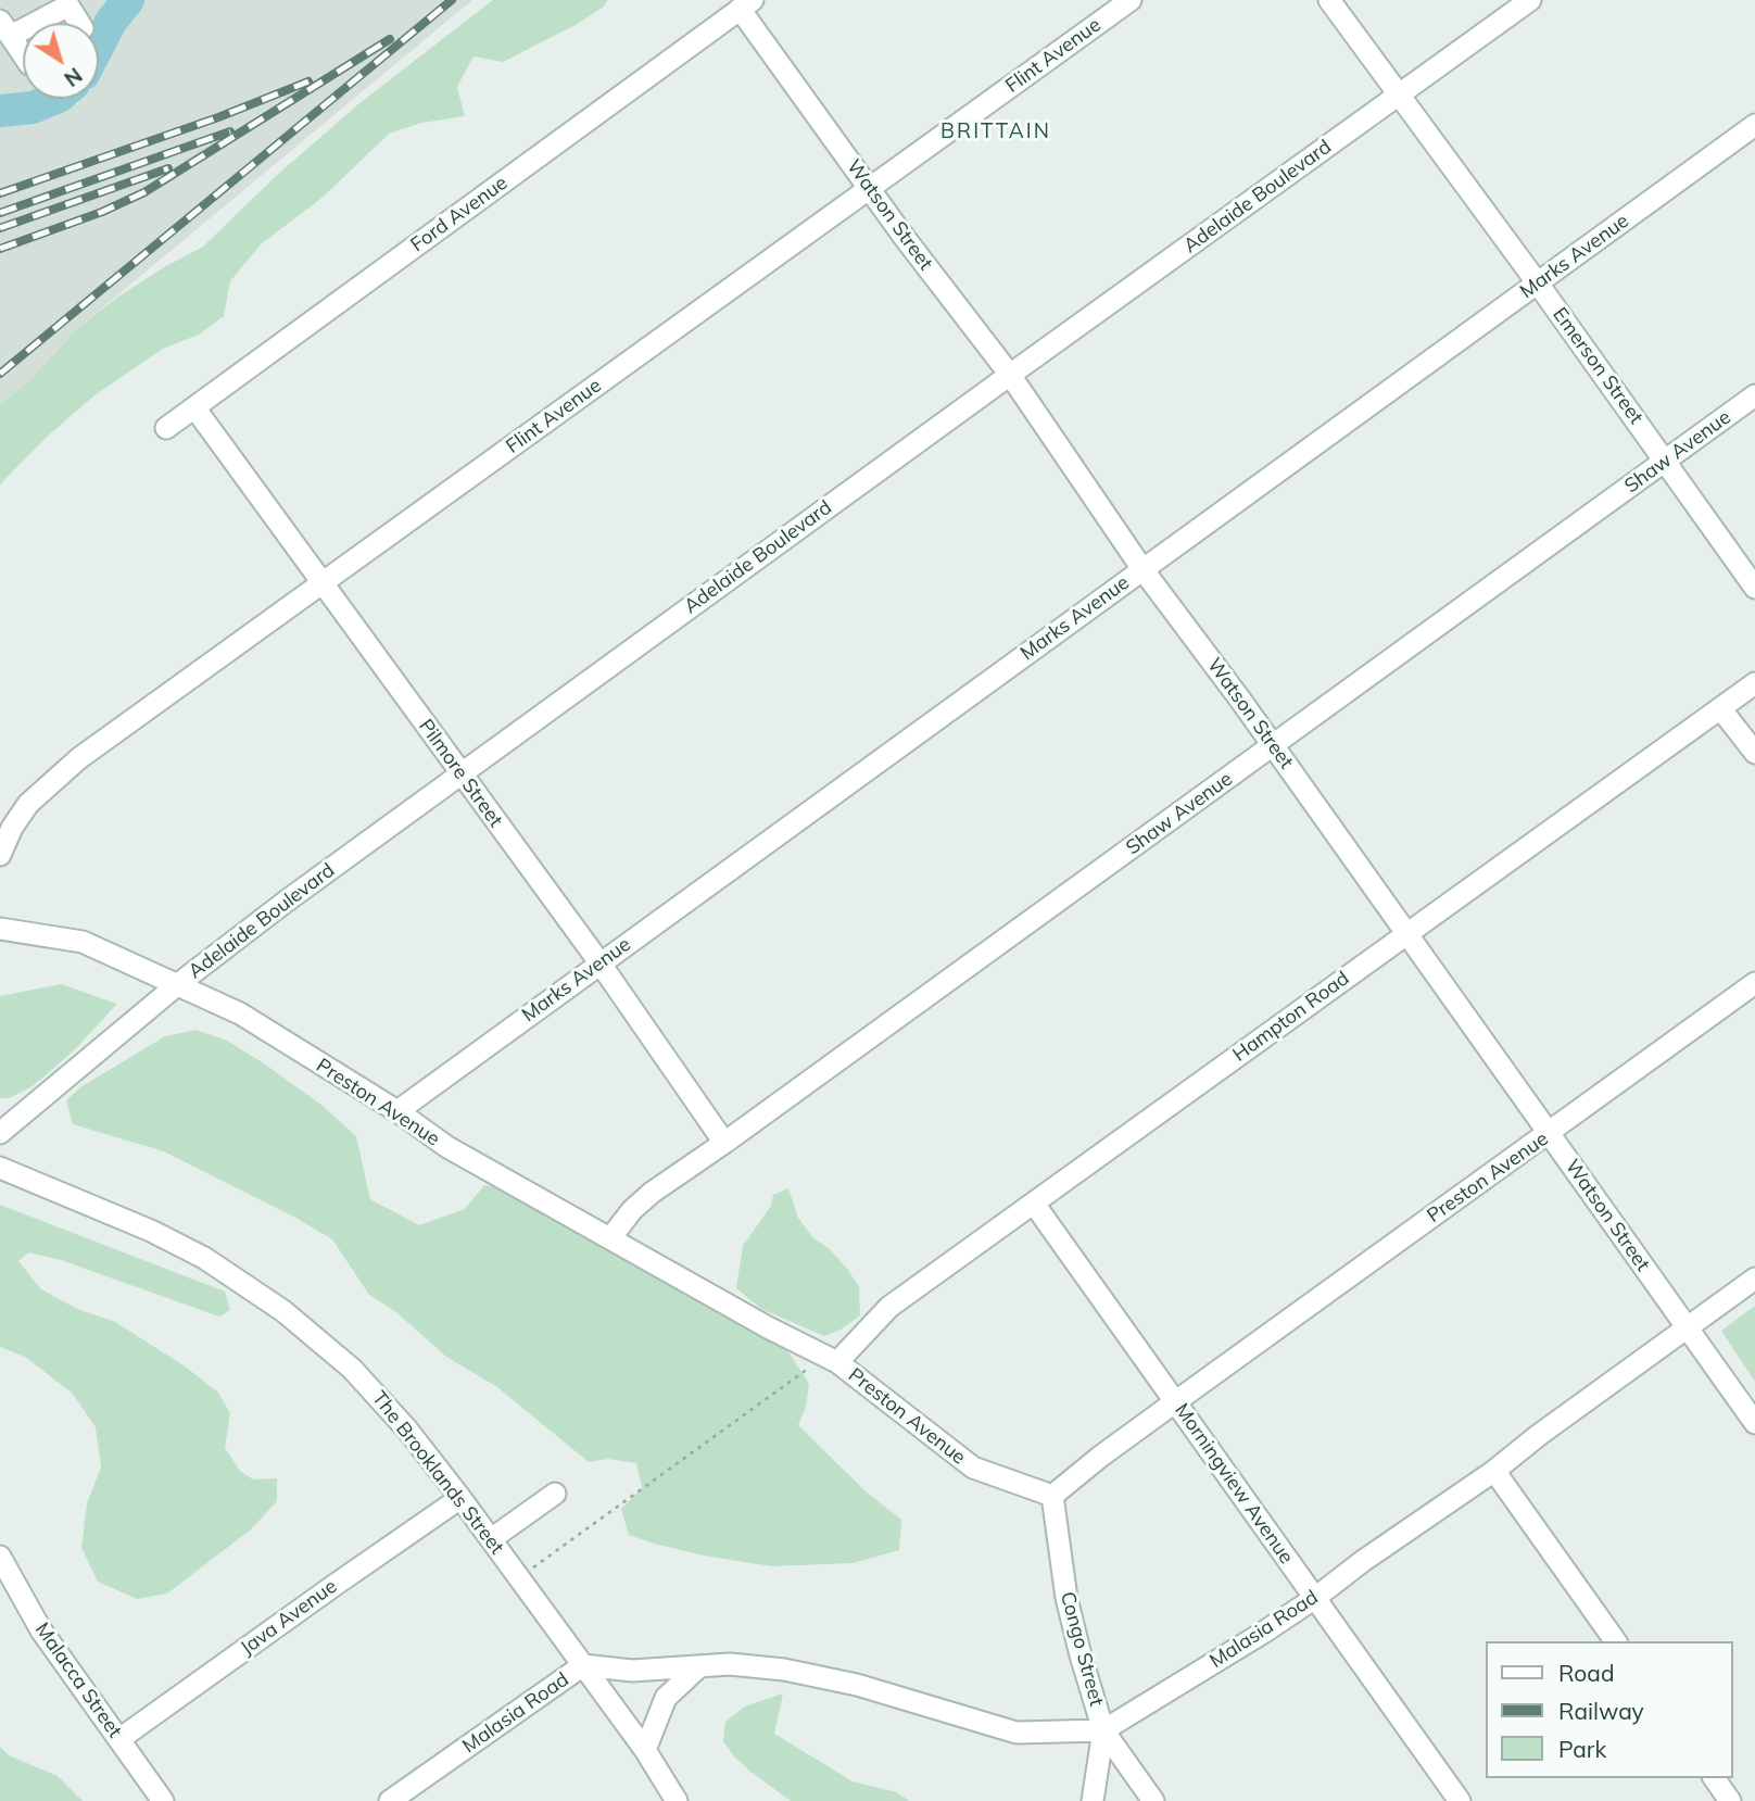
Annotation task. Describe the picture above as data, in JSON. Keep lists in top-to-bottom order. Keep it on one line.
{"streets":{"street":["Flint Avenue","Adelaide Boulevard","Ford Avenue","Watson Street","Marks Avenue","Emerson Street","Shaw Avenue","Pilmore Street","Hampton Road","Preston Avenue","The Brooklands Street","Morningview Avenue","Java Avenue","Malasia Road","Congo Street","Malacca Street"]},"crossings":[["Flint Avenue","Watson Street"],["Flint Avenue","Pilmore Street"],["Adelaide Boulevard","Watson Street"],["Adelaide Boulevard","Emerson Street"],["Adelaide Boulevard","Pilmore Street"],["Adelaide Boulevard","Preston Avenue"],["Ford Avenue","Watson Street"],["Ford Avenue","Pilmore Street"],["Watson Street","Marks Avenue"],["Watson Street","Shaw Avenue"],["Watson Street","Hampton Road"],["Watson Street","Preston Avenue"],["Watson Street","Malasia Road"],["Marks Avenue","Emerson Street"],["Marks Avenue","Pilmore Street"],["Marks Avenue","Preston Avenue"],["Emerson Street","Shaw Avenue"],["Shaw Avenue","Pilmore Street"],["Shaw Avenue","Preston Avenue"],["Hampton Road","Preston Avenue"],["Hampton Road","Morningview Avenue"],["Preston Avenue","Morningview Avenue"],["Preston Avenue","Congo Street"],["The Brooklands Street","Java Avenue"],["The Brooklands Street","Malasia Road"],["Morningview Avenue","Malasia Road"],["Java Avenue","Malacca Street"],["Malasia Road","Congo Street"]],"districts":["BRITTAIN"],"legend":["Road","Railway","Park"],"north":"bottom right"}
